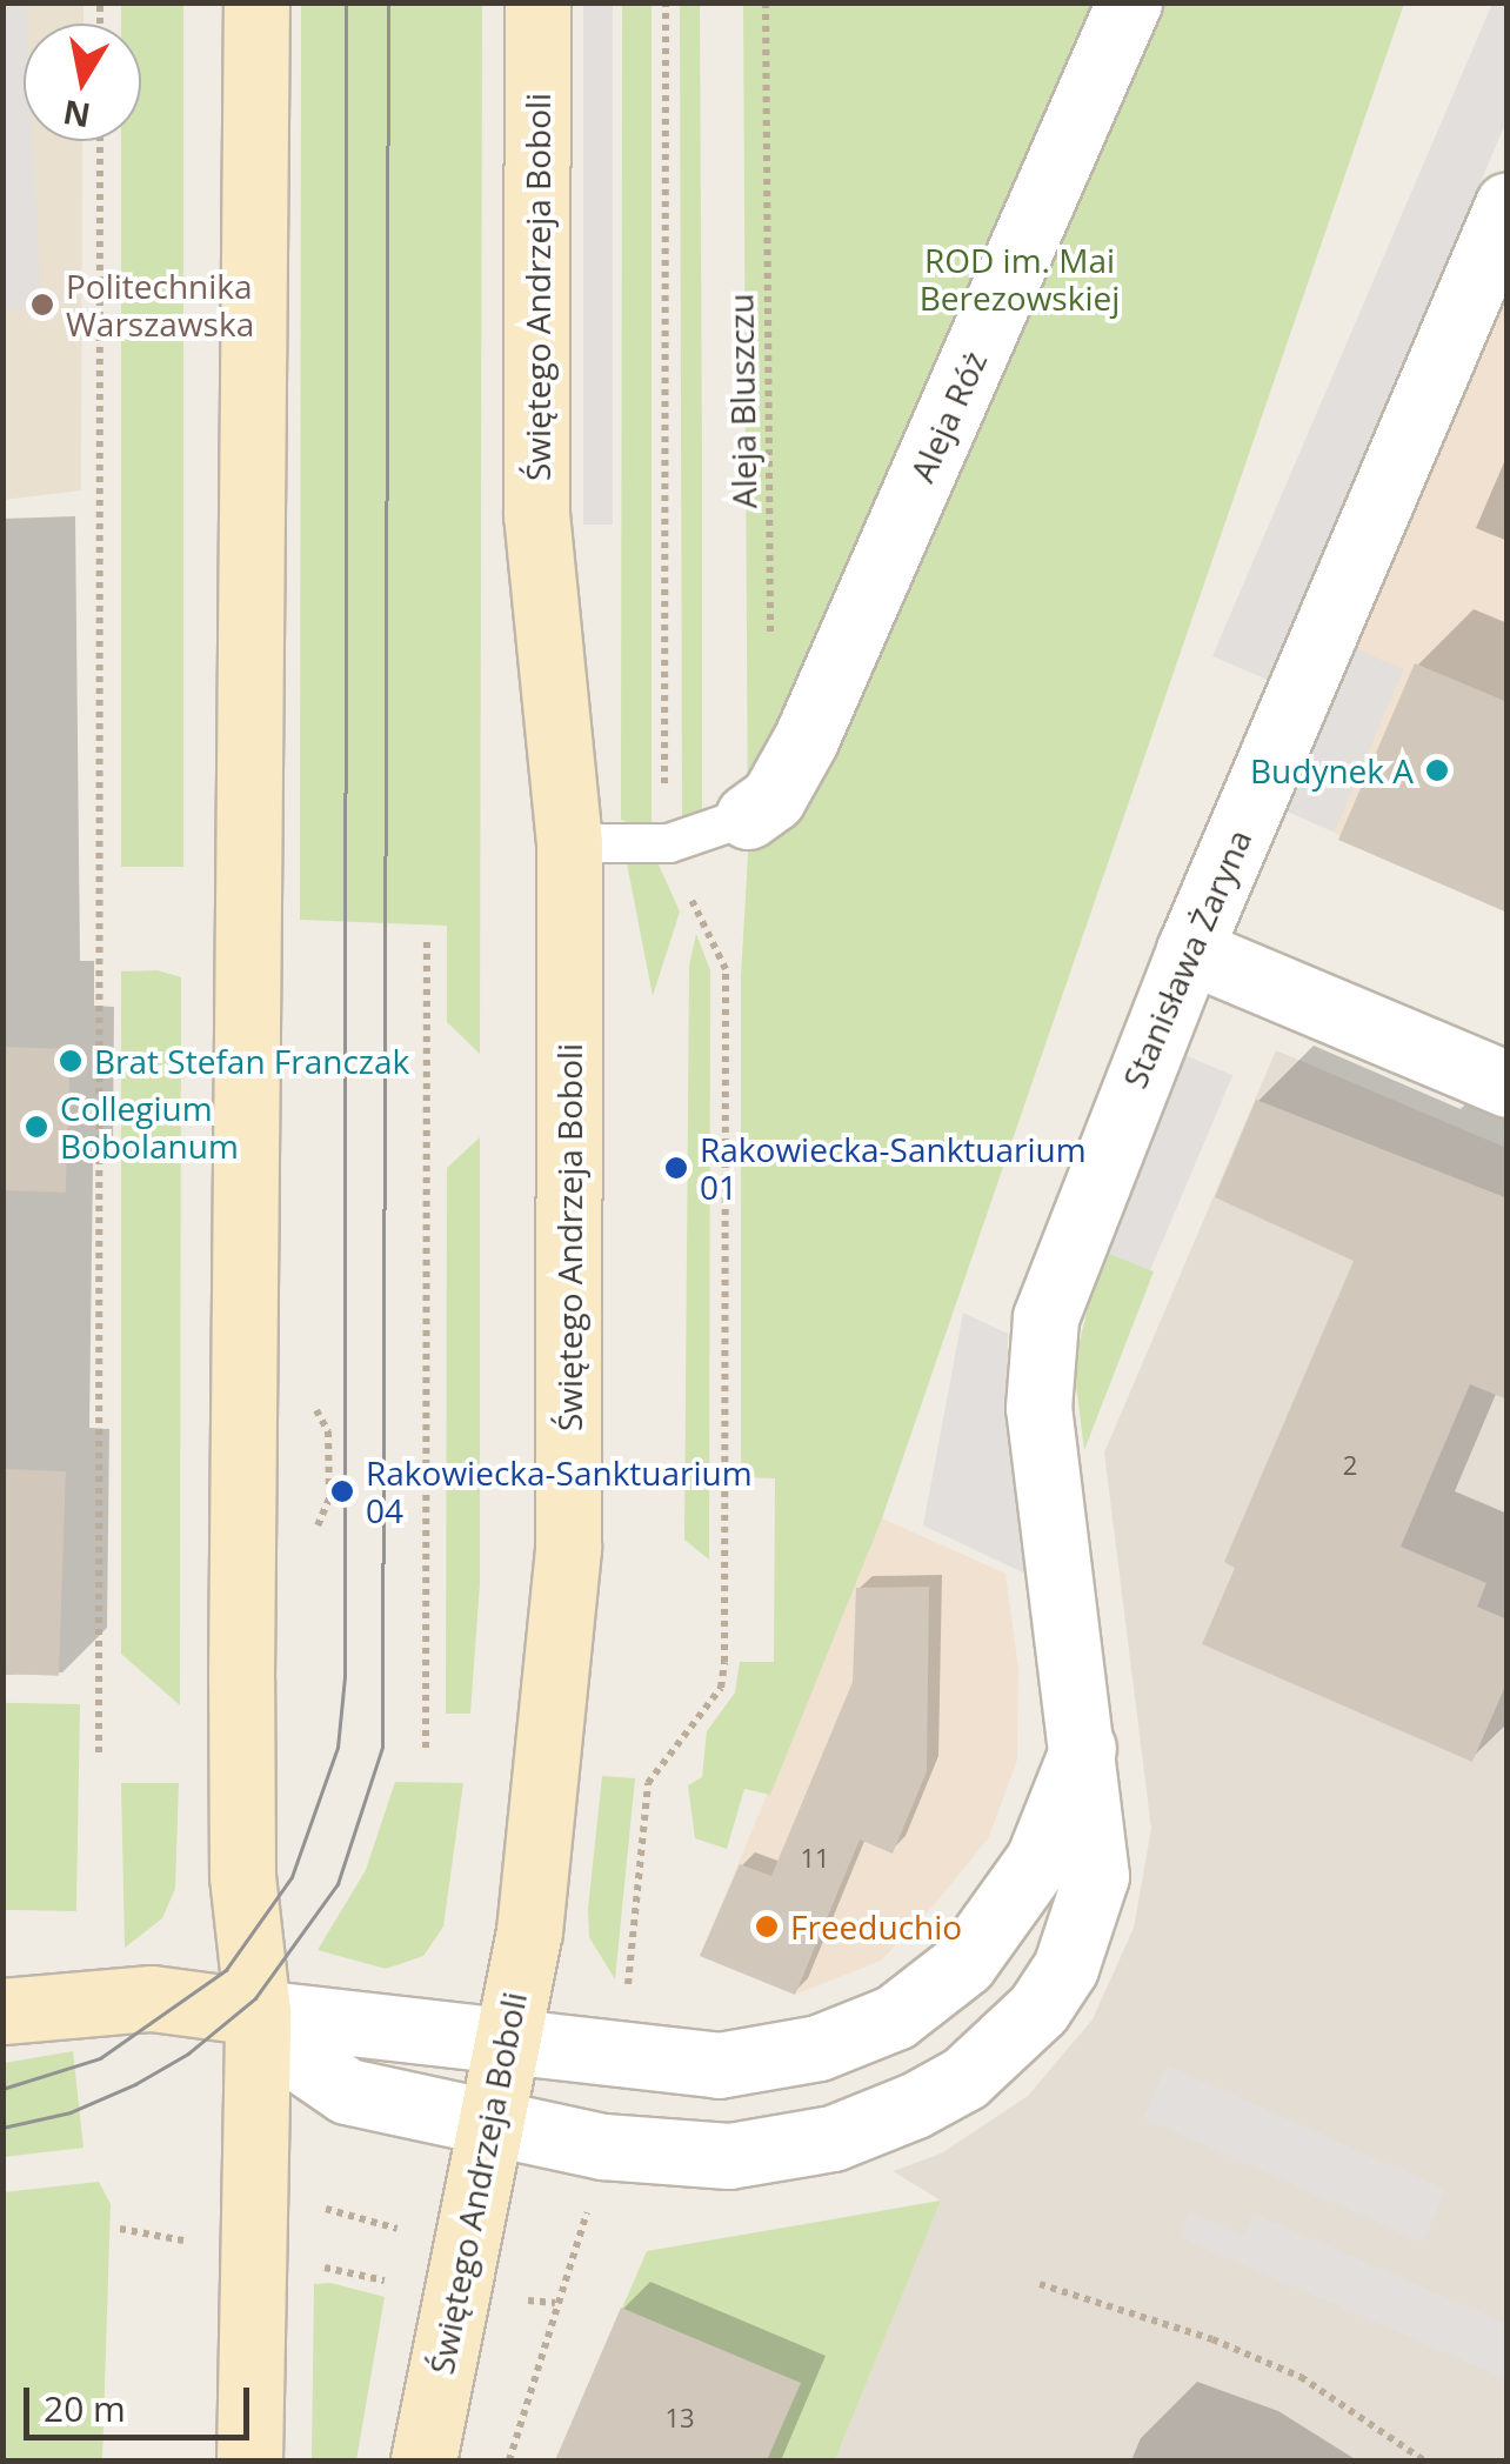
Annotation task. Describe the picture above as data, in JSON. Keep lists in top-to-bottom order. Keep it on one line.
{"streets":{"main road":["Świętego Andrzeja Boboli"],"street":["Aleja Róż","Stanisława Żaryna"],"path":["Aleja Bluszczu"]},"crossings":[["Świętego Andrzeja Boboli","Stanisława Żaryna"]],"parks":["ROD im. Mai Berezowskiej"],"places":["Politechnika Warszawska","Budynek A","Brat Stefan Franczak","Collegium Bobolanum","Rakowiecka-Sanktuarium 01","Rakowiecka-Sanktuarium 04","Freeduchio"],"house_numbers":["2","11","13"],"scale_bar":"20 m","north":"bottom"}
